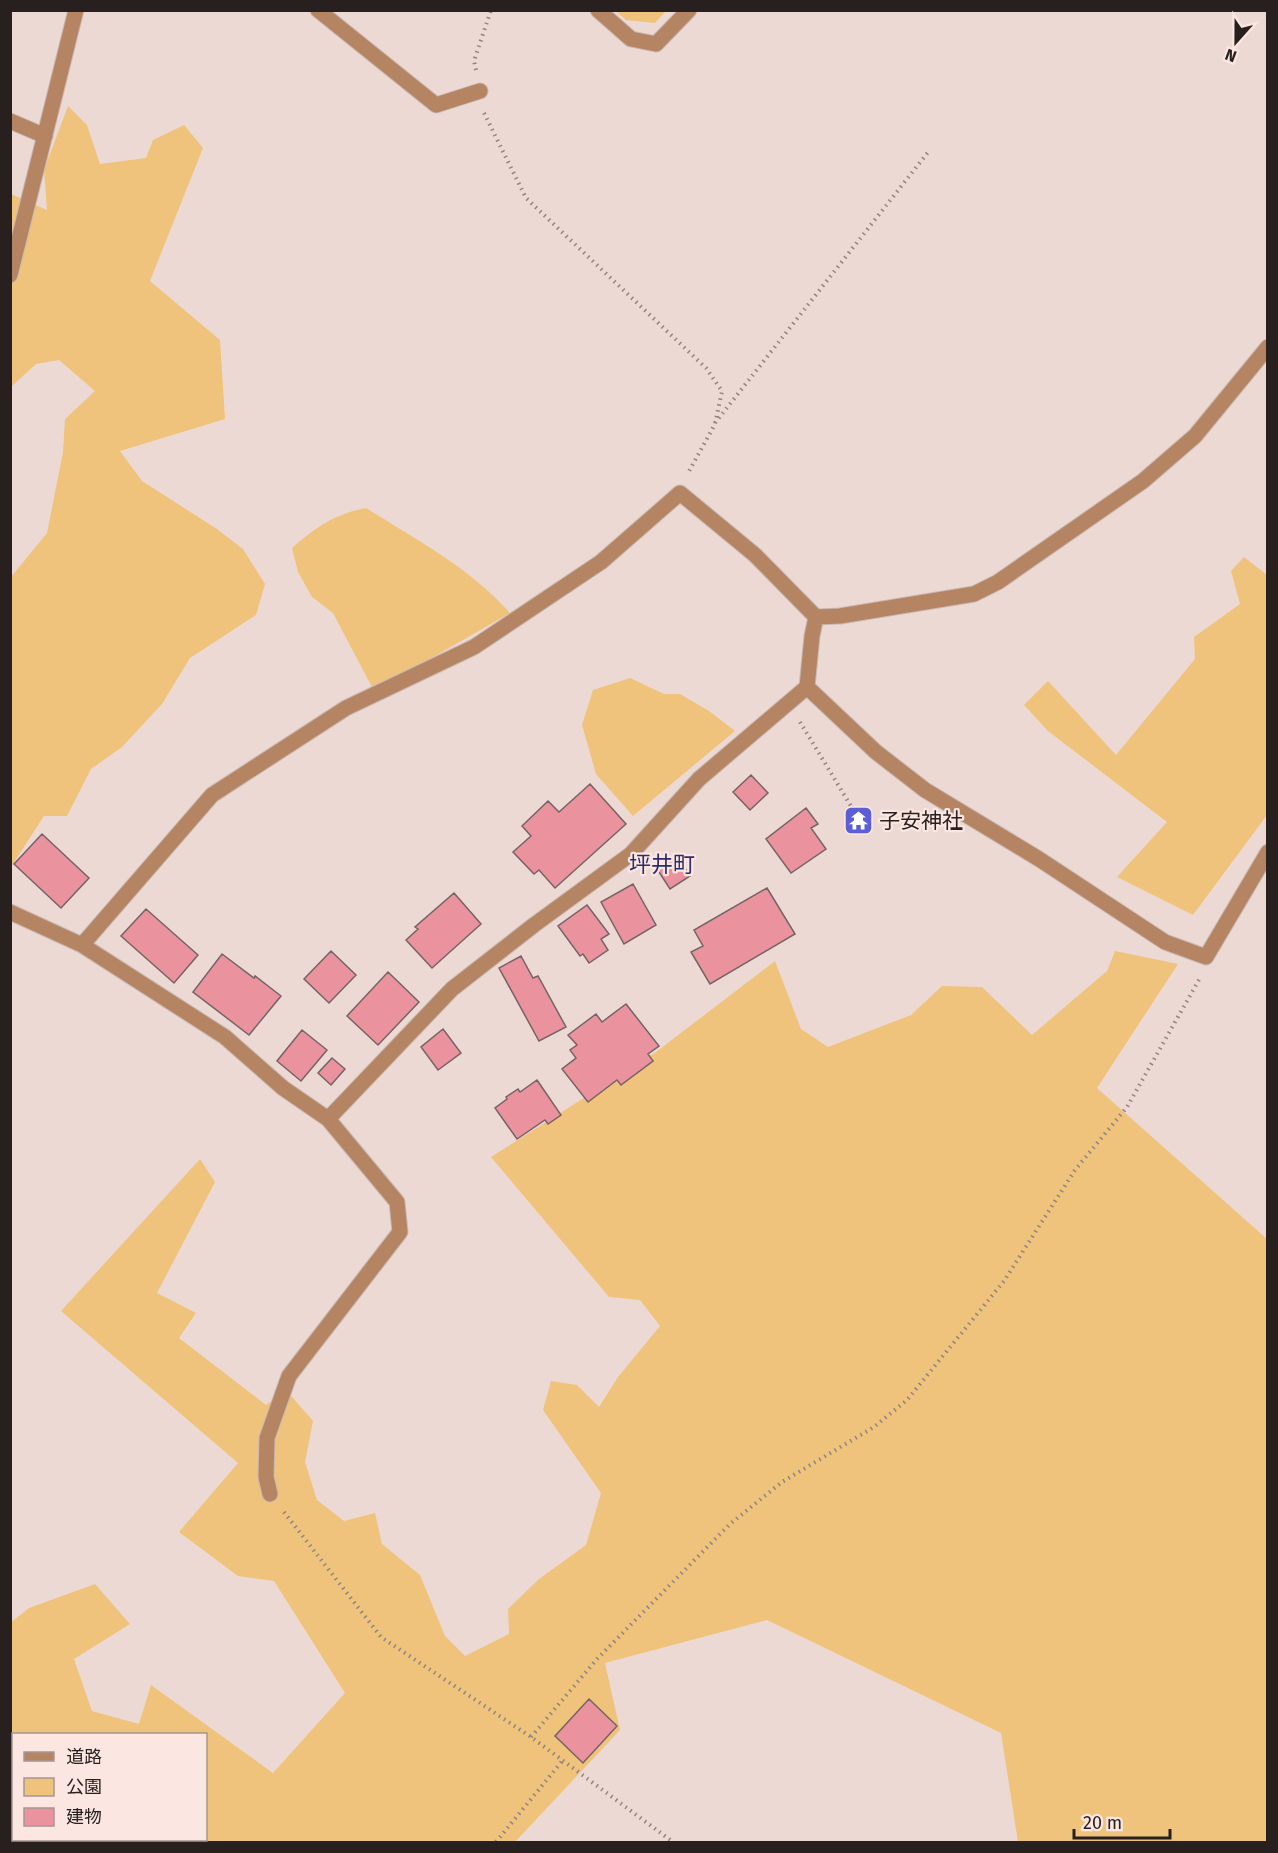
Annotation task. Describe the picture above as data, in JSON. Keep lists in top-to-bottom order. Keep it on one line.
{"districts":["坪井町"],"places":{"temple":["子安神社"]},"legend":["道路","公園","建物"],"scale_bar":"20 m","north":"bottom"}
